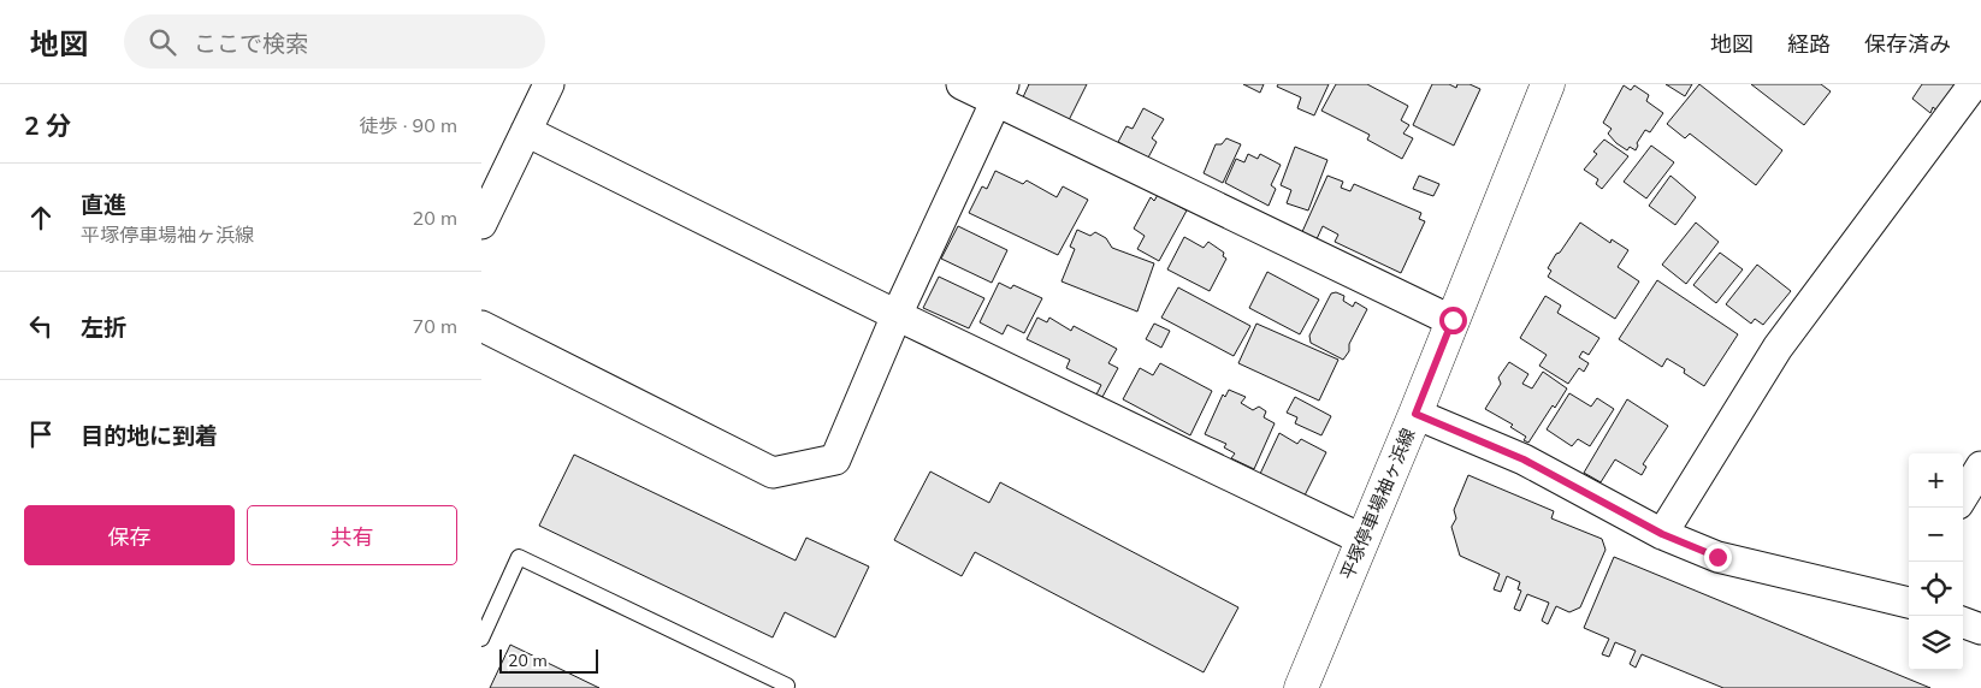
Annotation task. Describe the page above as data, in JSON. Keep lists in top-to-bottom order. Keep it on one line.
{"streets":{"main road":["平塚停車場袖ヶ浜線"]},"scale_bar":"20 m","page":{"header":"地図","search":"ここで検索","nav":["地図","経路","保存済み"],"heading":["2 分","徒歩 · 90 m"],"list":[["直進","平塚停車場袖ヶ浜線","20 m"],["左折","70 m"],"目的地に到着"],"map_buttons":["+","−"],"buttons":["保存","共有"],"scale":"20 m"}}
